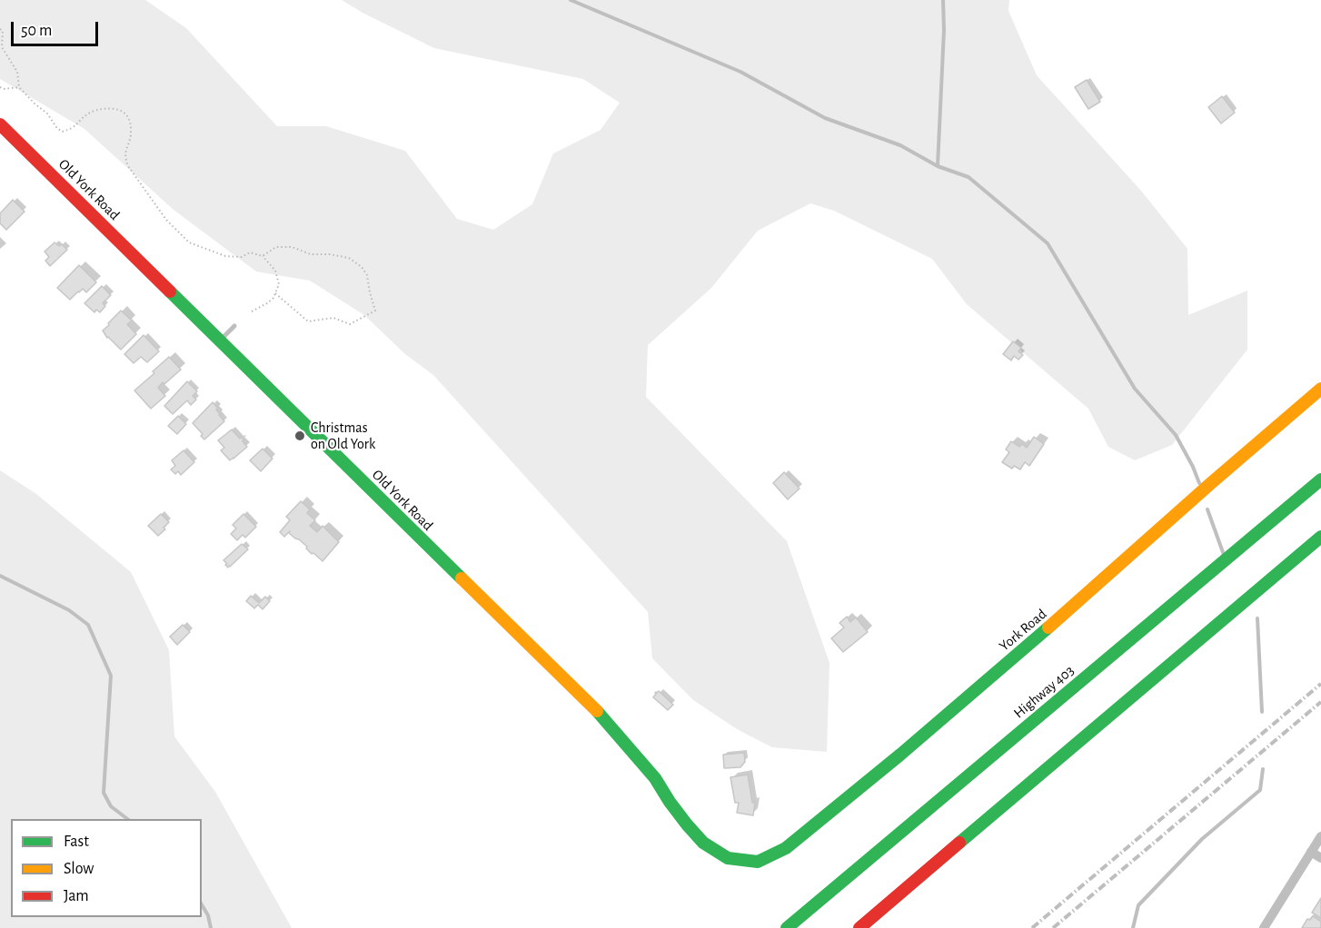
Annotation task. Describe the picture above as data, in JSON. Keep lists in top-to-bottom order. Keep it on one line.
{"streets":{"main road":["Old York Road","York Road","Highway 403"]},"crossings":[["Old York Road","York Road"]],"places":["Christmas on Old York"],"legend":["Fast","Slow","Jam"],"scale_bar":"50 m"}
